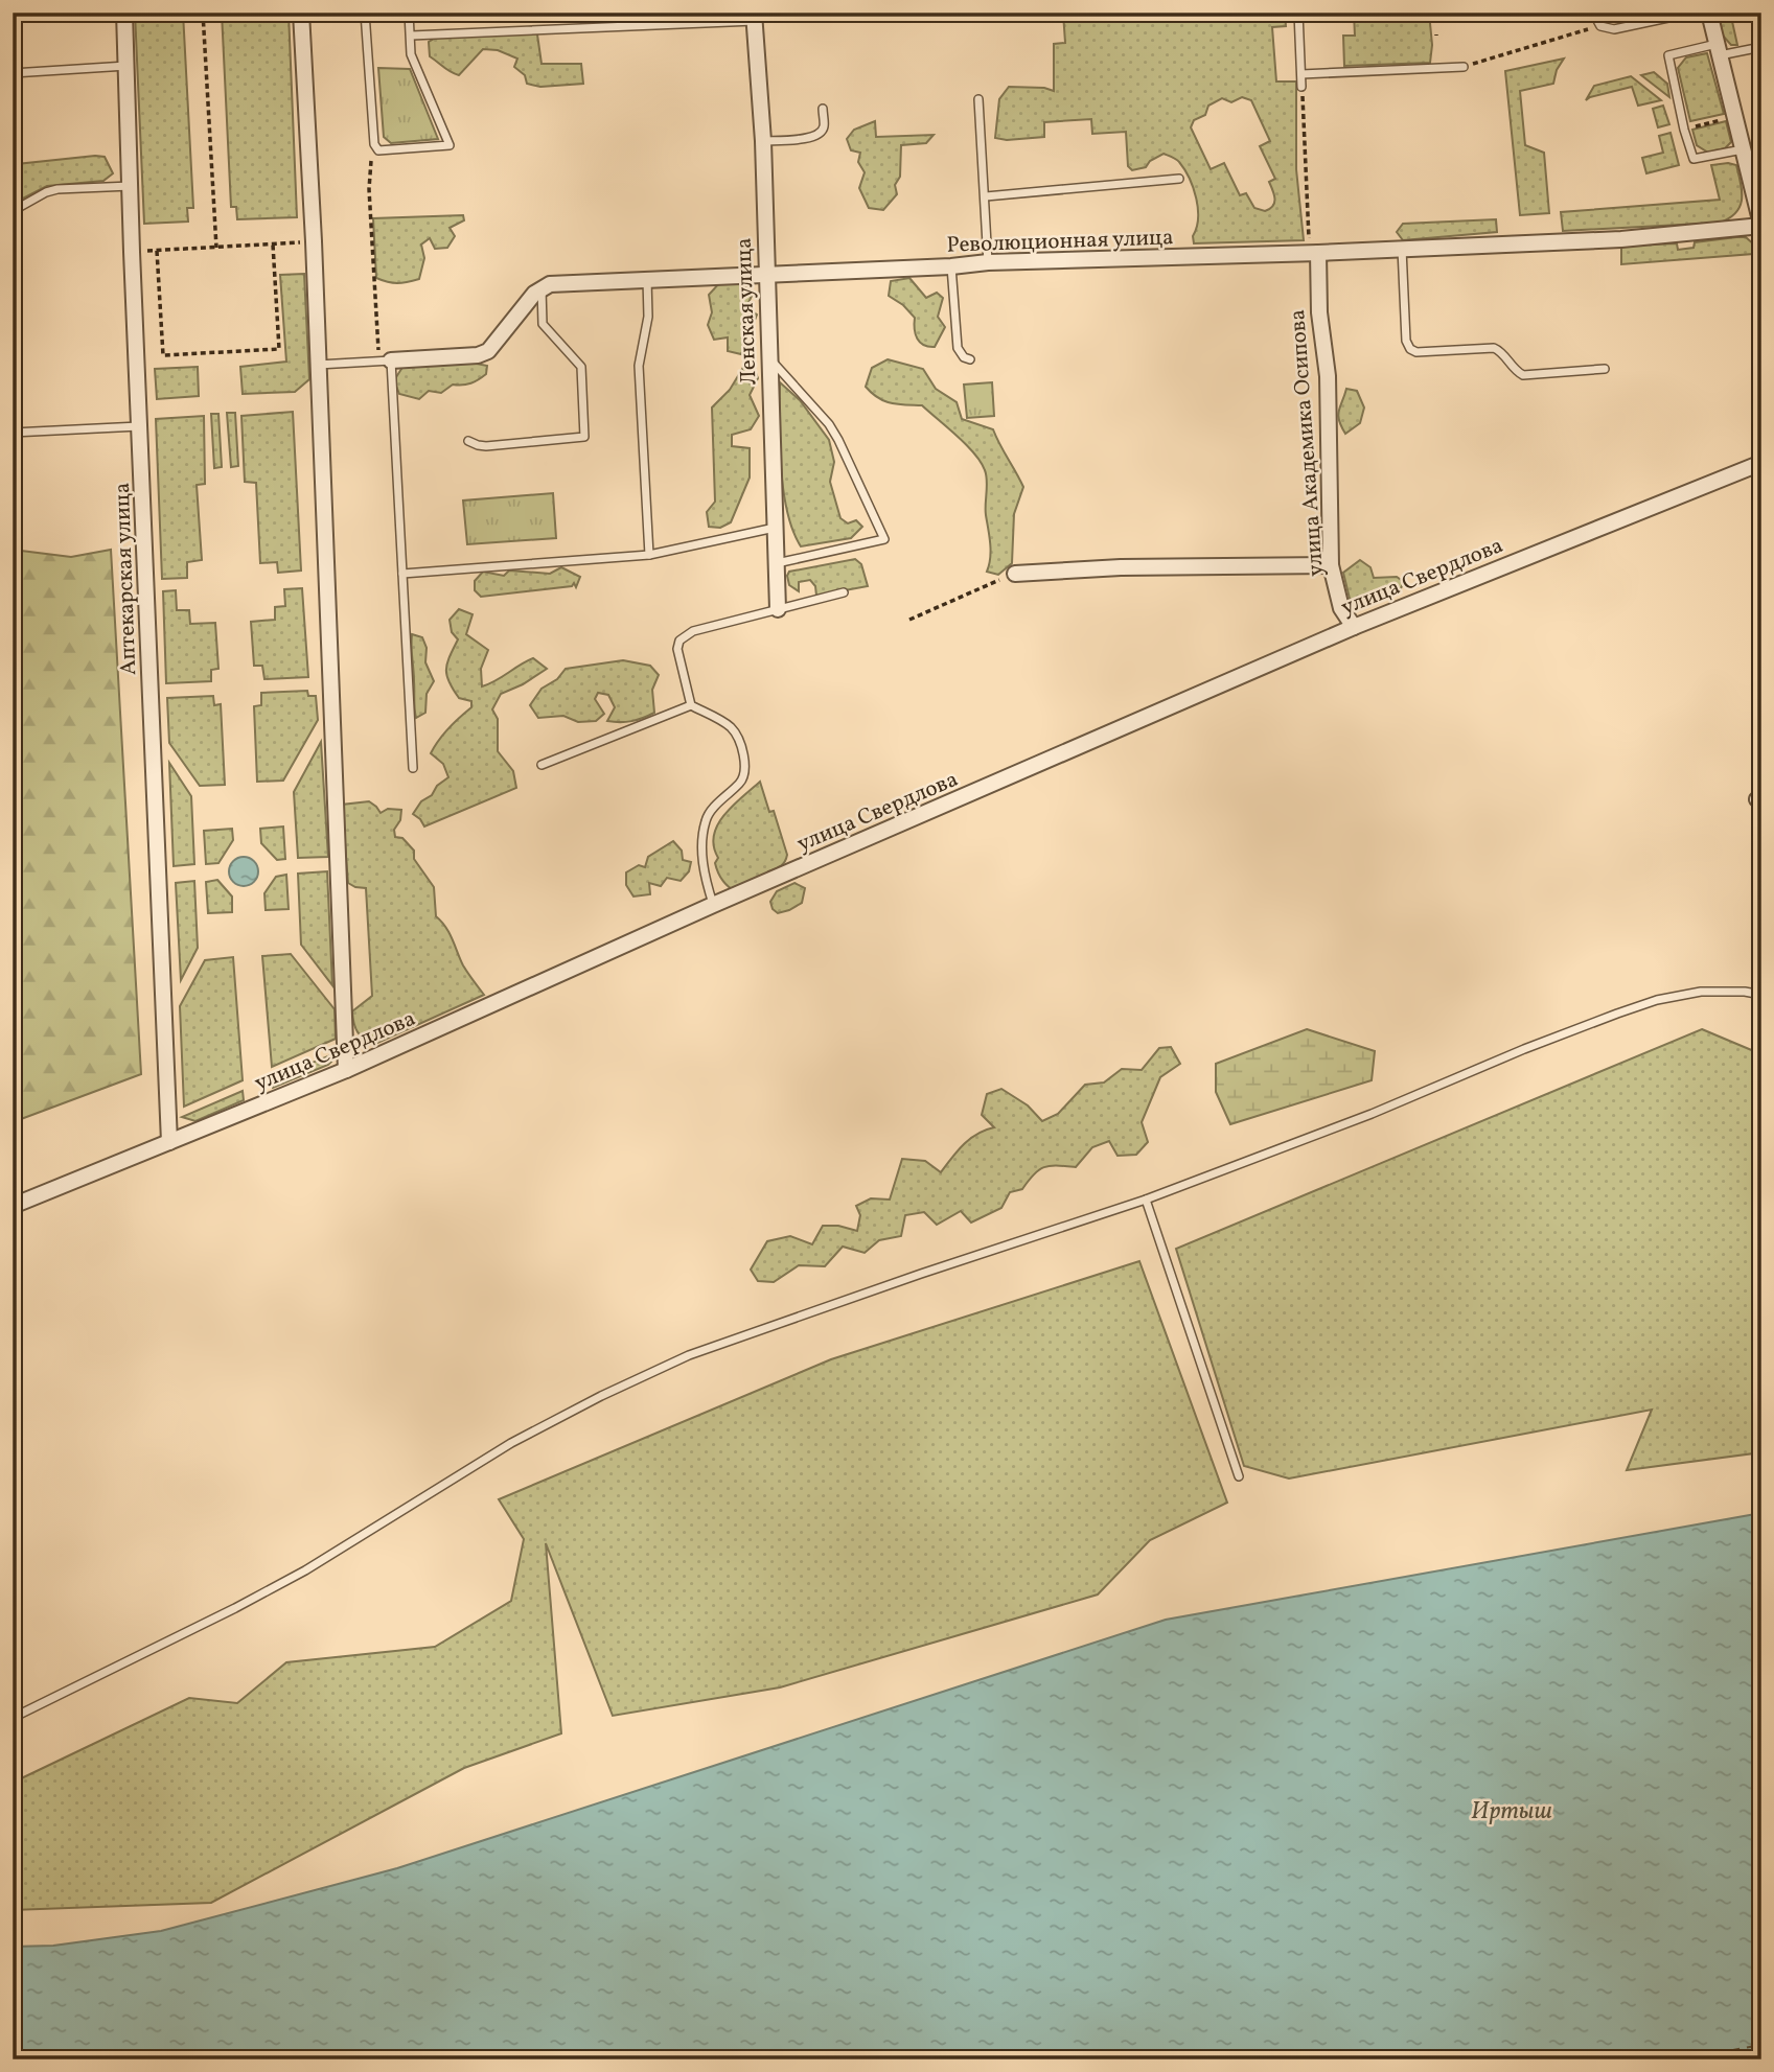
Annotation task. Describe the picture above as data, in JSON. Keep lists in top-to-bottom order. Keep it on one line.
{"streets":{"street":["Революционная улица","Ленская улица","улица Академика Осипова","улица Свердлова","Аптекарская улица"]},"crossings":[["Революционная улица","Ленская улица"],["Революционная улица","улица Академика Осипова"],["улица Академика Осипова","улица Свердлова"],["улица Свердлова","Аптекарская улица"]],"water":["Иртыш"]}
